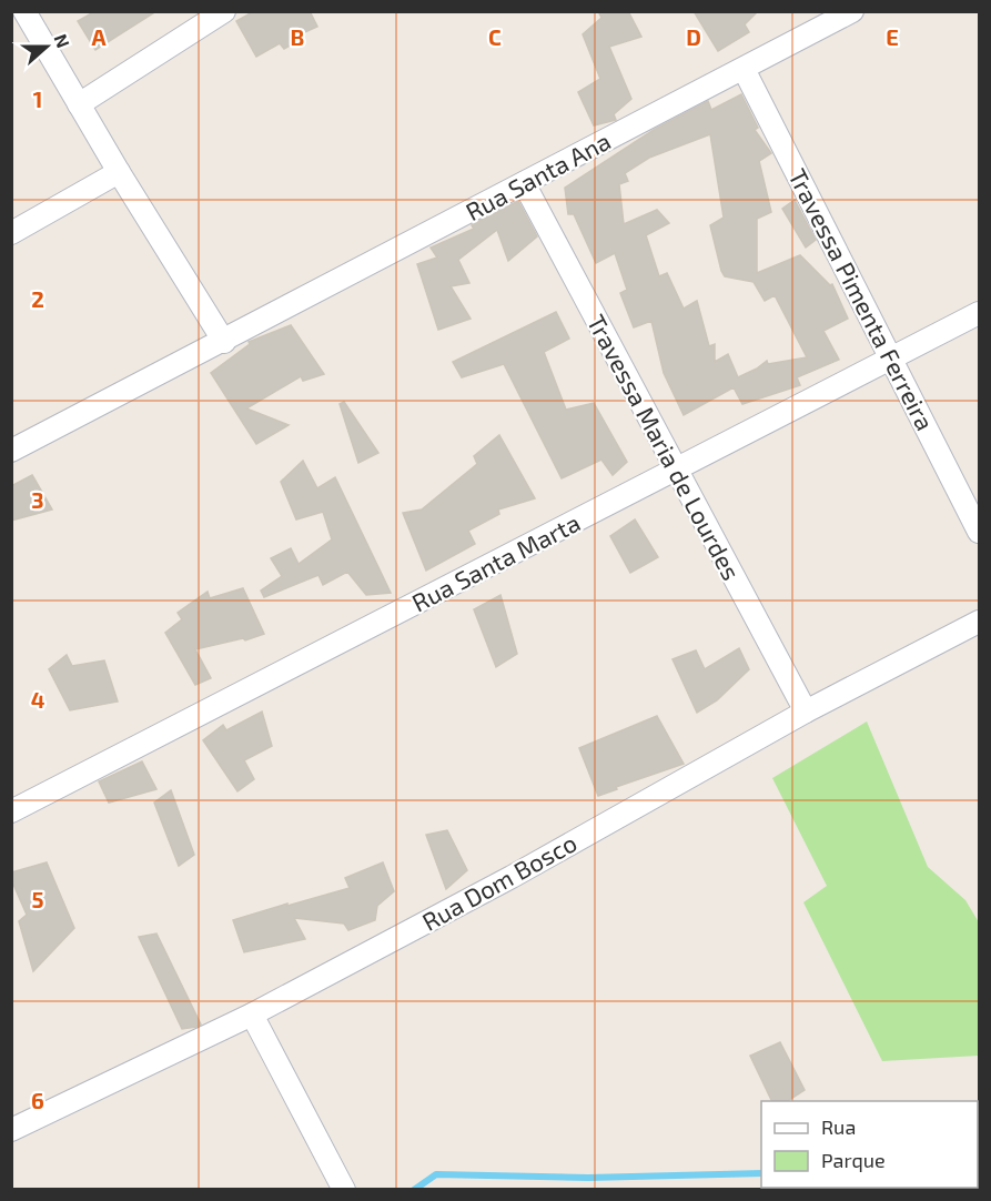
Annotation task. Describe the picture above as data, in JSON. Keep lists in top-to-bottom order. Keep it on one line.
{"streets":{"street":["Rua Santa Ana","Travessa Pimenta Ferreira","Travessa Maria de Lourdes","Rua Santa Marta","Rua Dom Bosco"]},"crossings":[["Rua Santa Ana","Travessa Pimenta Ferreira"],["Rua Santa Ana","Travessa Maria de Lourdes"],["Travessa Pimenta Ferreira","Rua Santa Marta"],["Travessa Maria de Lourdes","Rua Santa Marta"],["Travessa Maria de Lourdes","Rua Dom Bosco"]],"legend":["Rua","Parque"],"north":"right","grid":{"columns":["A","B","C","D","E"],"rows":["1","2","3","4","5","6"]}}
